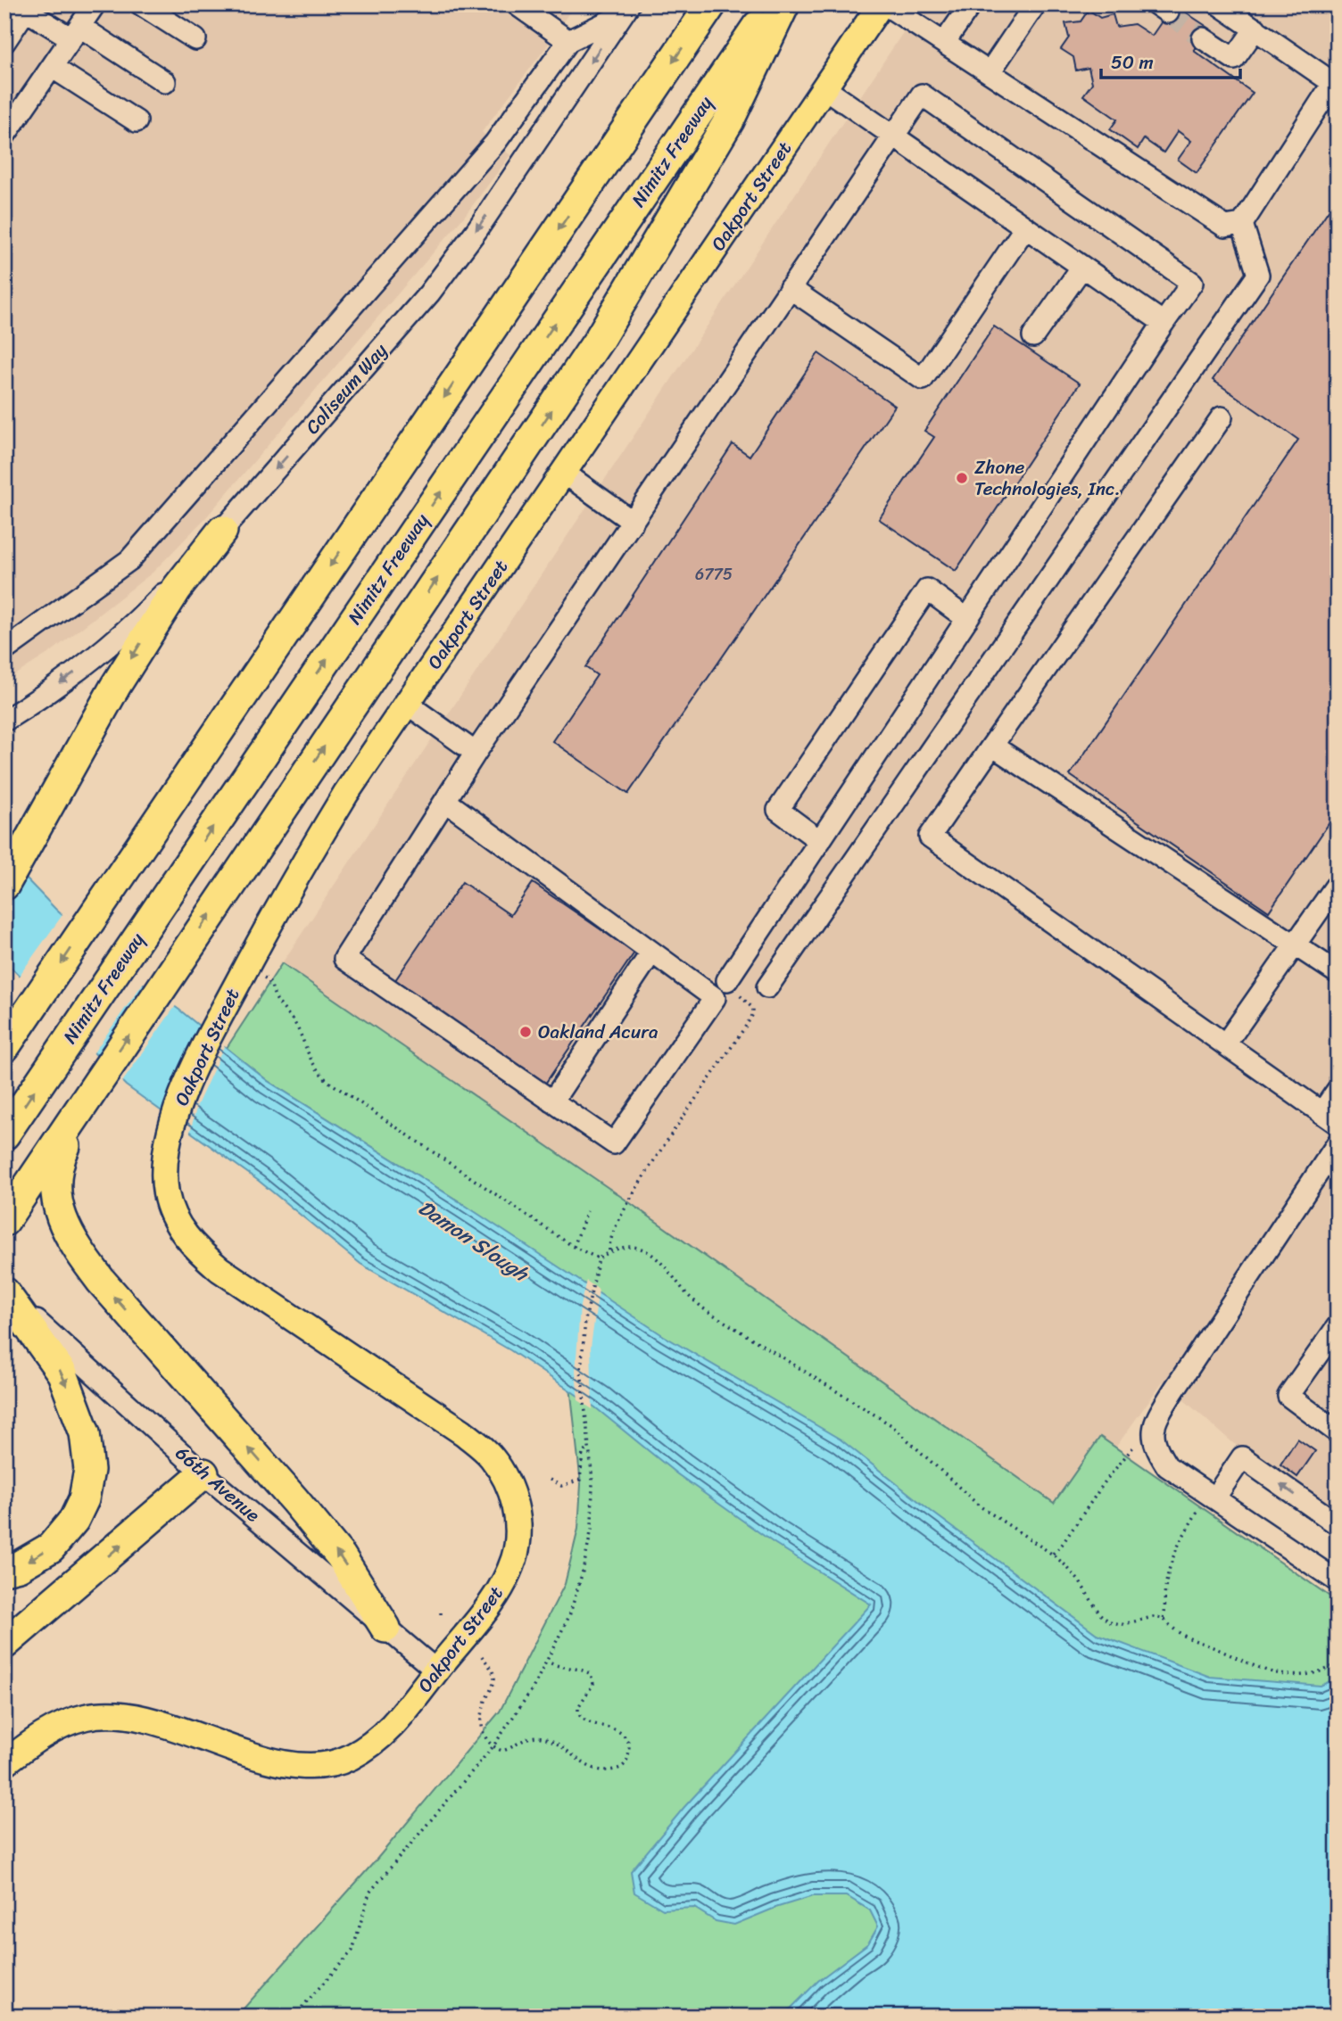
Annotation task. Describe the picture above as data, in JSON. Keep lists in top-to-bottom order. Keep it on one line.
{"streets":{"highway":["Nimitz Freeway"],"main road":["Oakport Street"],"street":["Coliseum Way","66th Avenue"]},"crossings":[["Oakport Street","66th Avenue"]],"water":["Damon Slough"],"places":["Zhone Technologies, Inc.","Oakland Acura"],"house_numbers":["6775"],"scale_bar":"50 m"}
